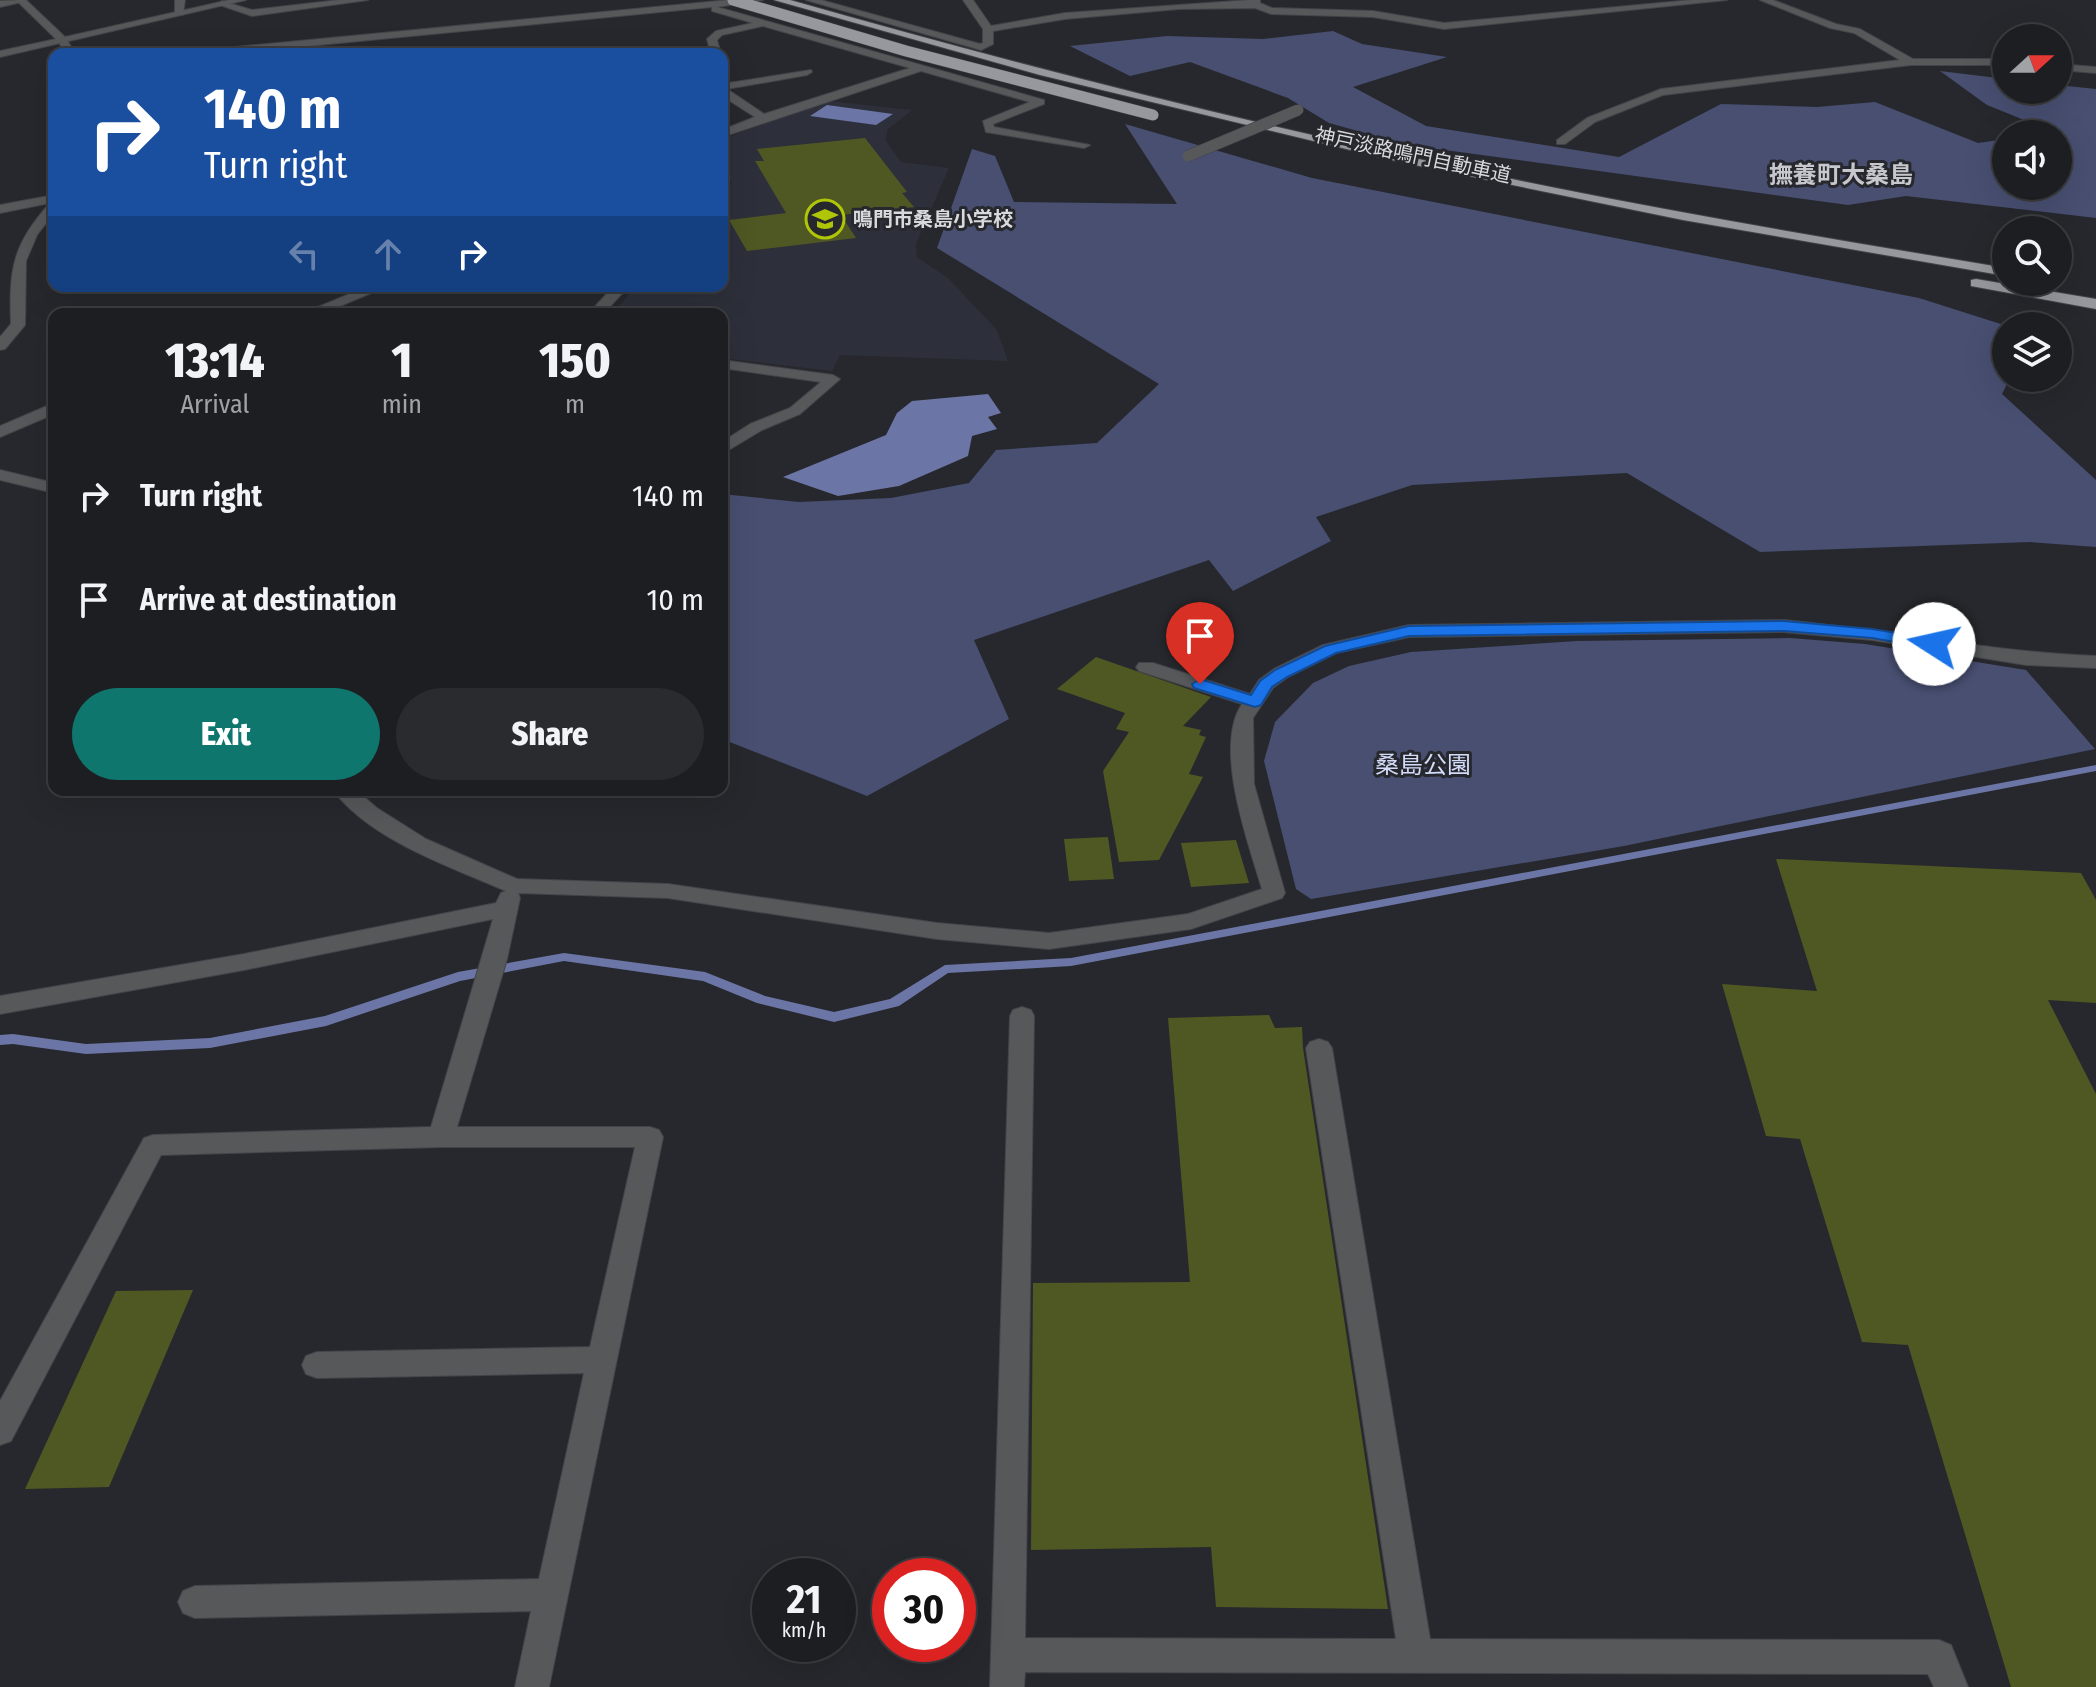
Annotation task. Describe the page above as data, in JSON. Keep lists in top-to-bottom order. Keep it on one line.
{"streets":{"highway":["神戸淡路鳴門自動車道"]},"districts":["撫養町大桑島"],"parks":["桑島公園"],"places":{"school or university":["鳴門市桑島小学校"]},"north":"right","page":{"turn":["140 m","Turn right"],"eta":["13:14","Arrival","1","min","150","m"],"list":[{"name":"Turn right","value":"140 m"},{"name":"Arrive at destination","value":"10 m"}],"buttons":["Exit","Share"],"speed":"21 km/h","limit":"30"}}
